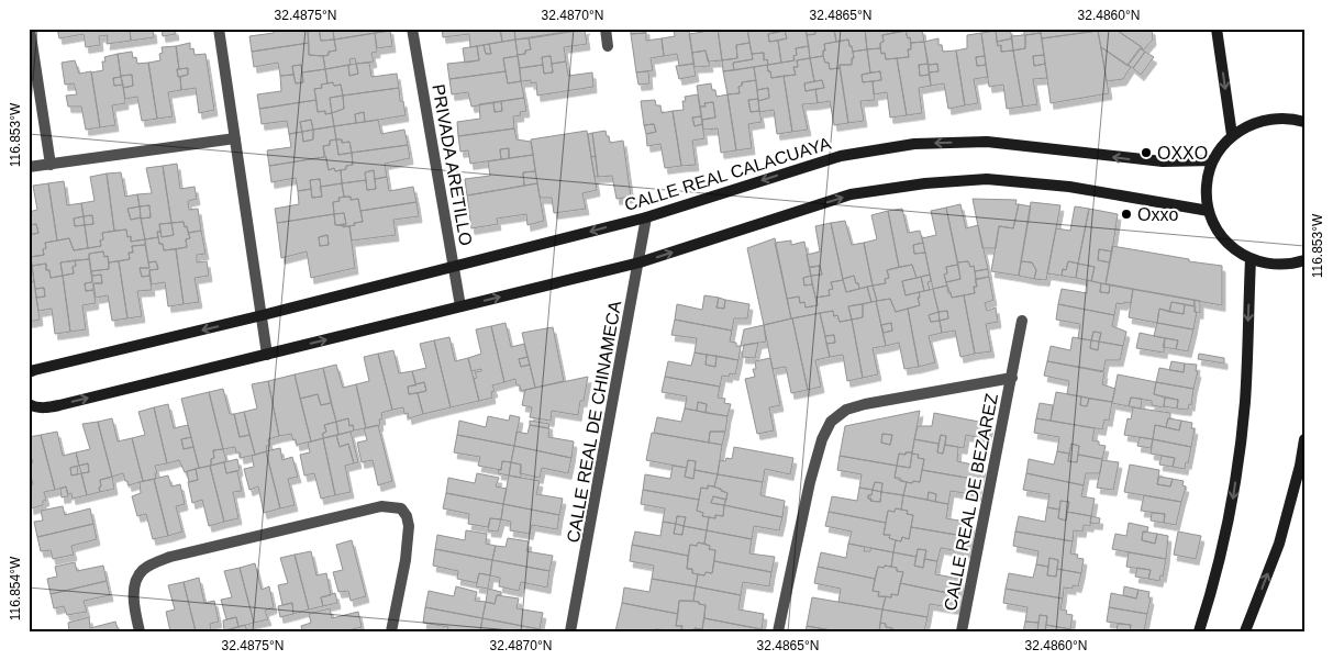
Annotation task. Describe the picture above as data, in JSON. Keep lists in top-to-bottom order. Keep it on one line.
{"streets":{"street":["PRIVADA ARETILLO","CALLE REAL CALACUAYA","CALLE REAL DE CHINAMECA","CALLE REAL DE BEZAREZ"]},"crossings":[["PRIVADA ARETILLO","CALLE REAL CALACUAYA"],["CALLE REAL CALACUAYA","CALLE REAL DE CHINAMECA"]],"places":["OXXO","Oxxo"],"coordinates":["32.4875°N","32.4870°N","32.4865°N","32.4860°N","116.853°W","116.854°W"]}
